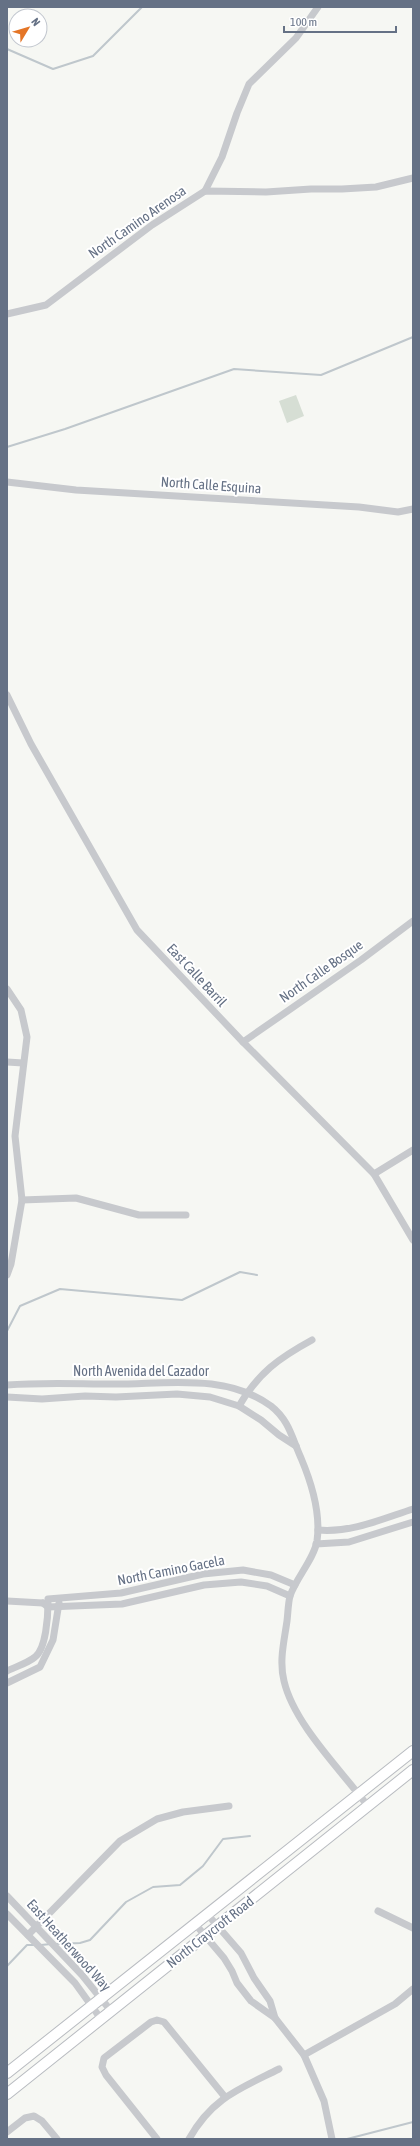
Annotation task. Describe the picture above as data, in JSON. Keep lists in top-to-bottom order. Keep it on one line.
{"streets":{"main road":["North Craycroft Road"],"street":["North Camino Arenosa","North Calle Esquina","North Calle Bosque","East Calle Barril","North Avenida del Cazador","North Camino Gacela","East Heatherwood Way"]},"crossings":[["North Calle Bosque","East Calle Barril"],["North Avenida del Cazador","North Camino Gacela"],["North Avenida del Cazador","North Craycroft Road"],["North Craycroft Road","East Heatherwood Way"]],"scale_bar":"100 m","north":"top right"}
